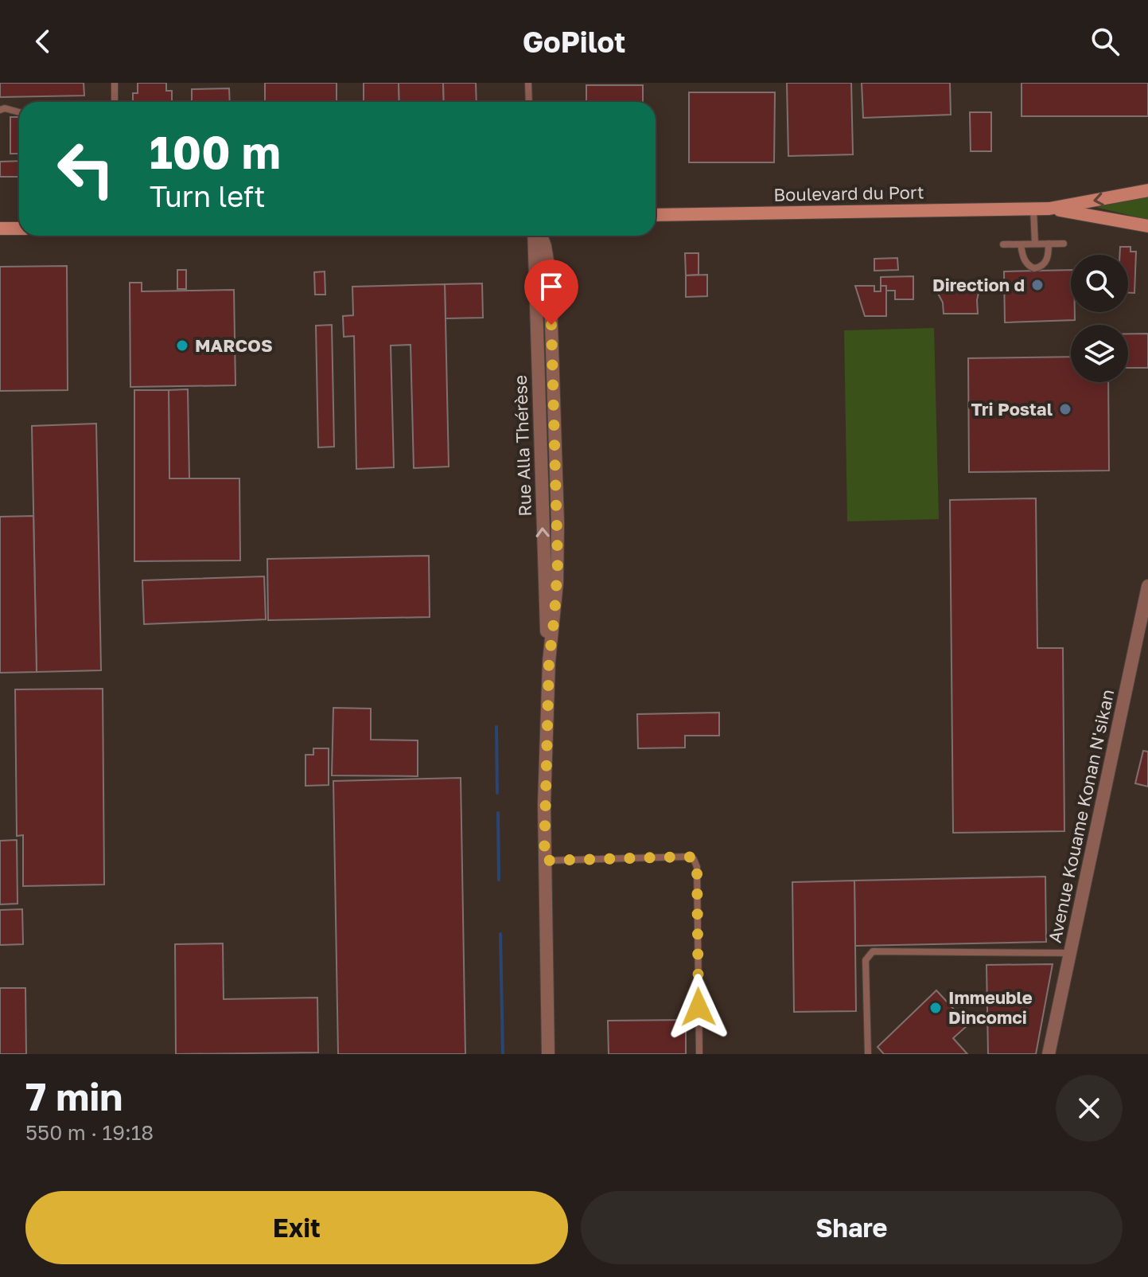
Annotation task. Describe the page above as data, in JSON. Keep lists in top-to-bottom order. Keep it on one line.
{"streets":{"main road":["Boulevard du Port"],"street":["Rue Alla Thérèse","Avenue Kouame Konan N'sikan"]},"one_way":["Rue Alla Thérèse"],"places":["Direction d","MARCOS","Tri Postal","Immeuble Dincomci"],"page":{"header":"GoPilot","turn":["100 m","Turn left"],"heading":["7 min","550 m · 19:18"],"buttons":["Exit","Share"]}}
